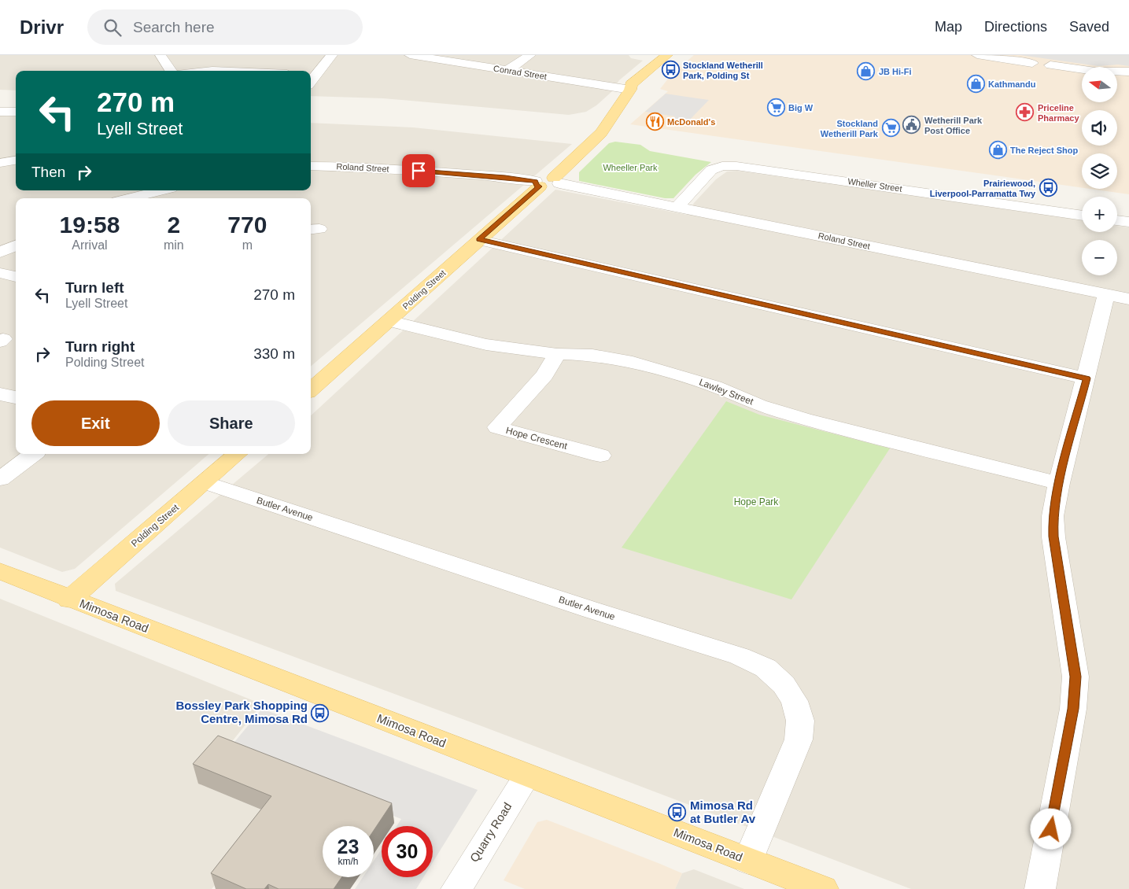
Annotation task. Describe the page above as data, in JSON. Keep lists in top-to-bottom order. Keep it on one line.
{"streets":{"main road":["Polding Street","Mimosa Road"],"street":["Conrad Street","Roland Street","Wheller Street","Lawley Street","Hope Crescent","Butler Avenue","Quarry Road"]},"crossings":[["Conrad Street","Polding Street"],["Roland Street","Wheller Street"],["Roland Street","Polding Street"],["Polding Street","Lawley Street"],["Polding Street","Butler Avenue"],["Polding Street","Mimosa Road"],["Lawley Street","Hope Crescent"],["Butler Avenue","Mimosa Road"],["Mimosa Road","Quarry Road"]],"parks":["Wheeller Park","Hope Park"],"places":{"bus stop":["Stockland Wetherill Park, Polding St","Prairiewood, Liverpool-Parramatta Twy","Bossley Park Shopping Centre, Mimosa Rd","Mimosa Rd at Butler Av"],"shop":["JB Hi-Fi","Kathmandu","The Reject Shop"],"supermarket":["Big W","Stockland Wetherill Park"],"pharmacy":["Priceline Pharmacy"],"restaurant":["McDonald's"],"public building":["Wetherill Park Post Office"]},"north":"left","page":{"header":"Drivr","search":"Search here","nav":["Map","Directions","Saved"],"map_buttons":["+","−"],"turn":["270 m","Lyell Street"],"then":"Then","eta":["19:58","Arrival","2","min","770","m"],"list":[{"name":"Turn left","note":"Lyell Street","value":"270 m"},{"name":"Turn right","note":"Polding Street","value":"330 m"}],"buttons":["Exit","Share"],"speed":"23 km/h","limit":"30"}}
